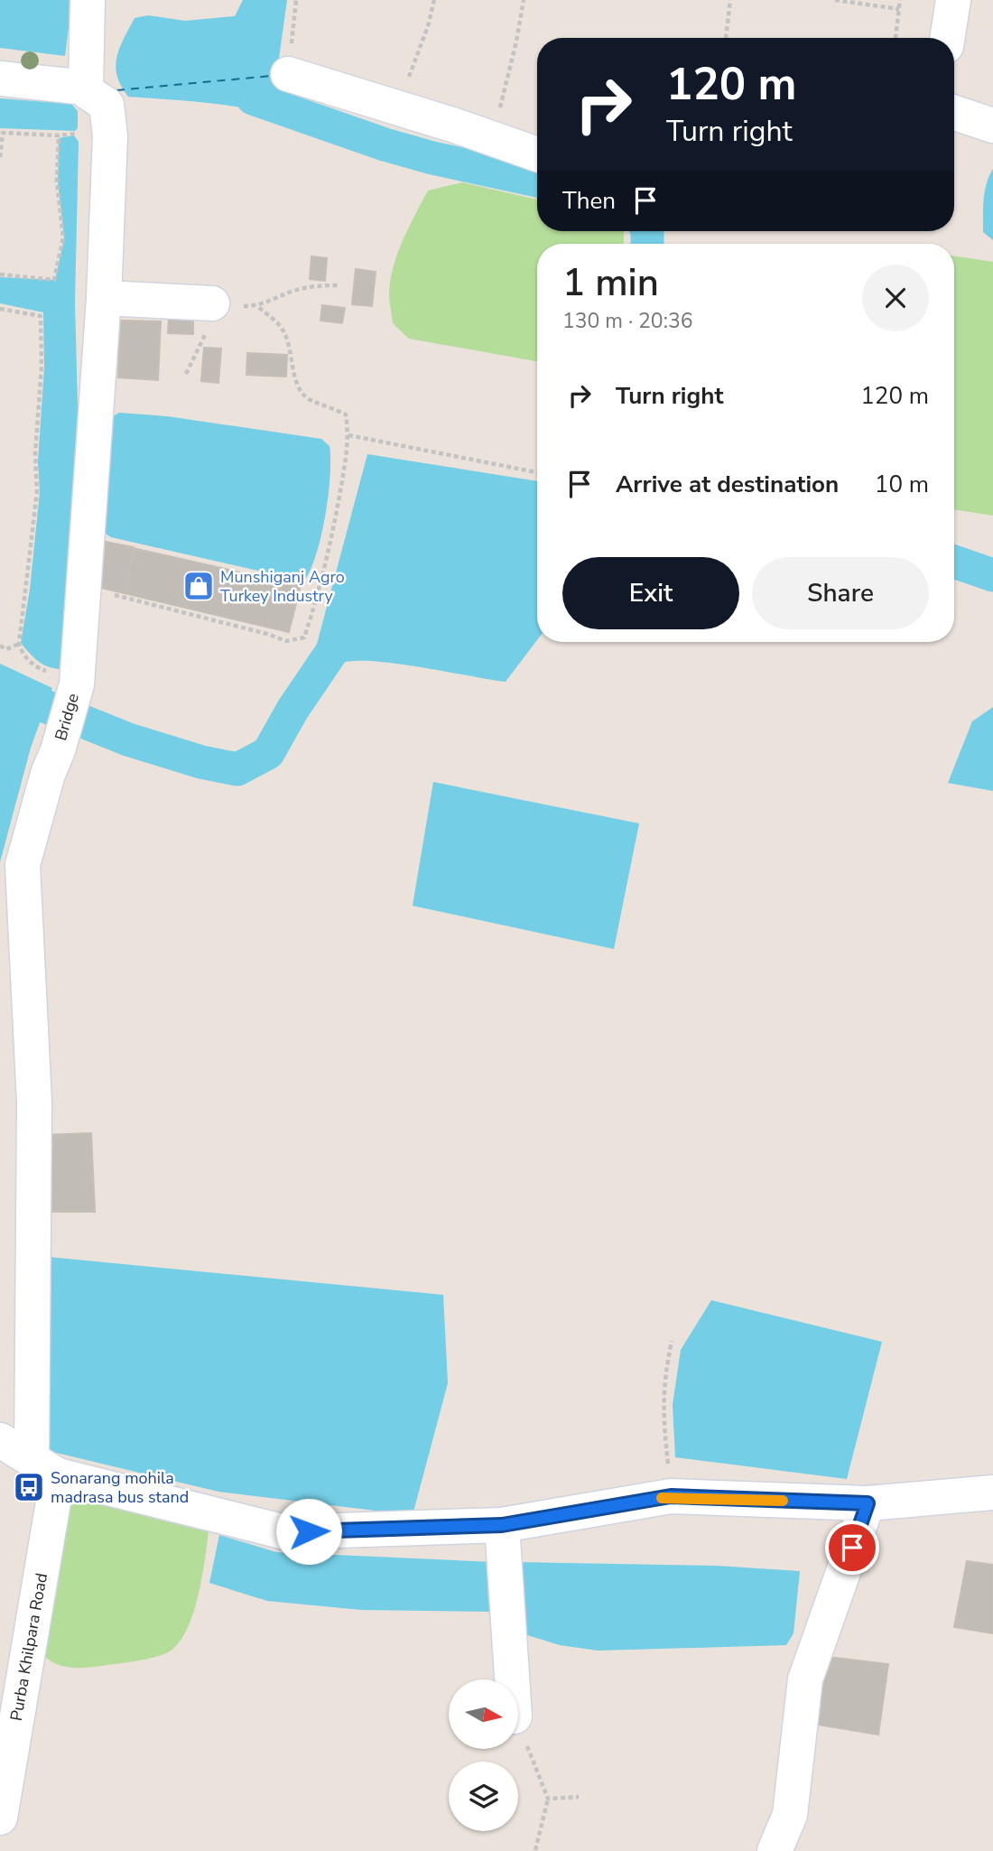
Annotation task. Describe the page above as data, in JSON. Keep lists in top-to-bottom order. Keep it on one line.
{"streets":{"street":["Bridge","Purba Khilpara Road"]},"crossings":[["Bridge","Purba Khilpara Road"]],"places":{"shop":["Munshiganj Agro Turkey Industry"],"bus stop":["Sonarang mohila madrasa bus stand"]},"north":"right","page":{"turn":["120 m","Turn right"],"then":"Then","heading":["1 min","130 m · 20:36"],"list":[{"name":"Turn right","value":"120 m"},{"name":"Arrive at destination","value":"10 m"}],"buttons":["Exit","Share"]}}
